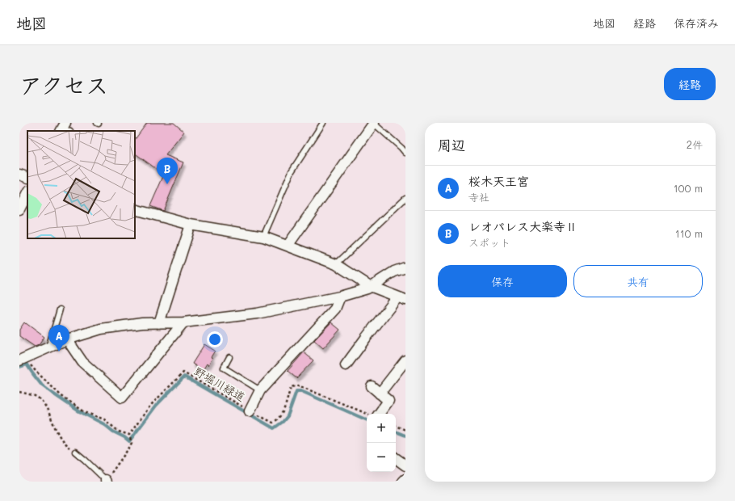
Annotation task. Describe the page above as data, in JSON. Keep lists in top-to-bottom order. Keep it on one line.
{"streets":{"path":["野堀川緑道"]},"page":{"header":"地図","nav":["地図","経路","保存済み"],"title":"アクセス","buttons":["経路",["保存","共有"]],"heading":["周辺","2件"],"pins":["B","A"],"list":[{"mark":"A","name":"桜木天王宮","note":"寺社","value":"100 m"},{"mark":"B","name":"レオパレス大楽寺Ⅱ","note":"スポット","value":"110 m"}],"map_buttons":["+","−"]}}
